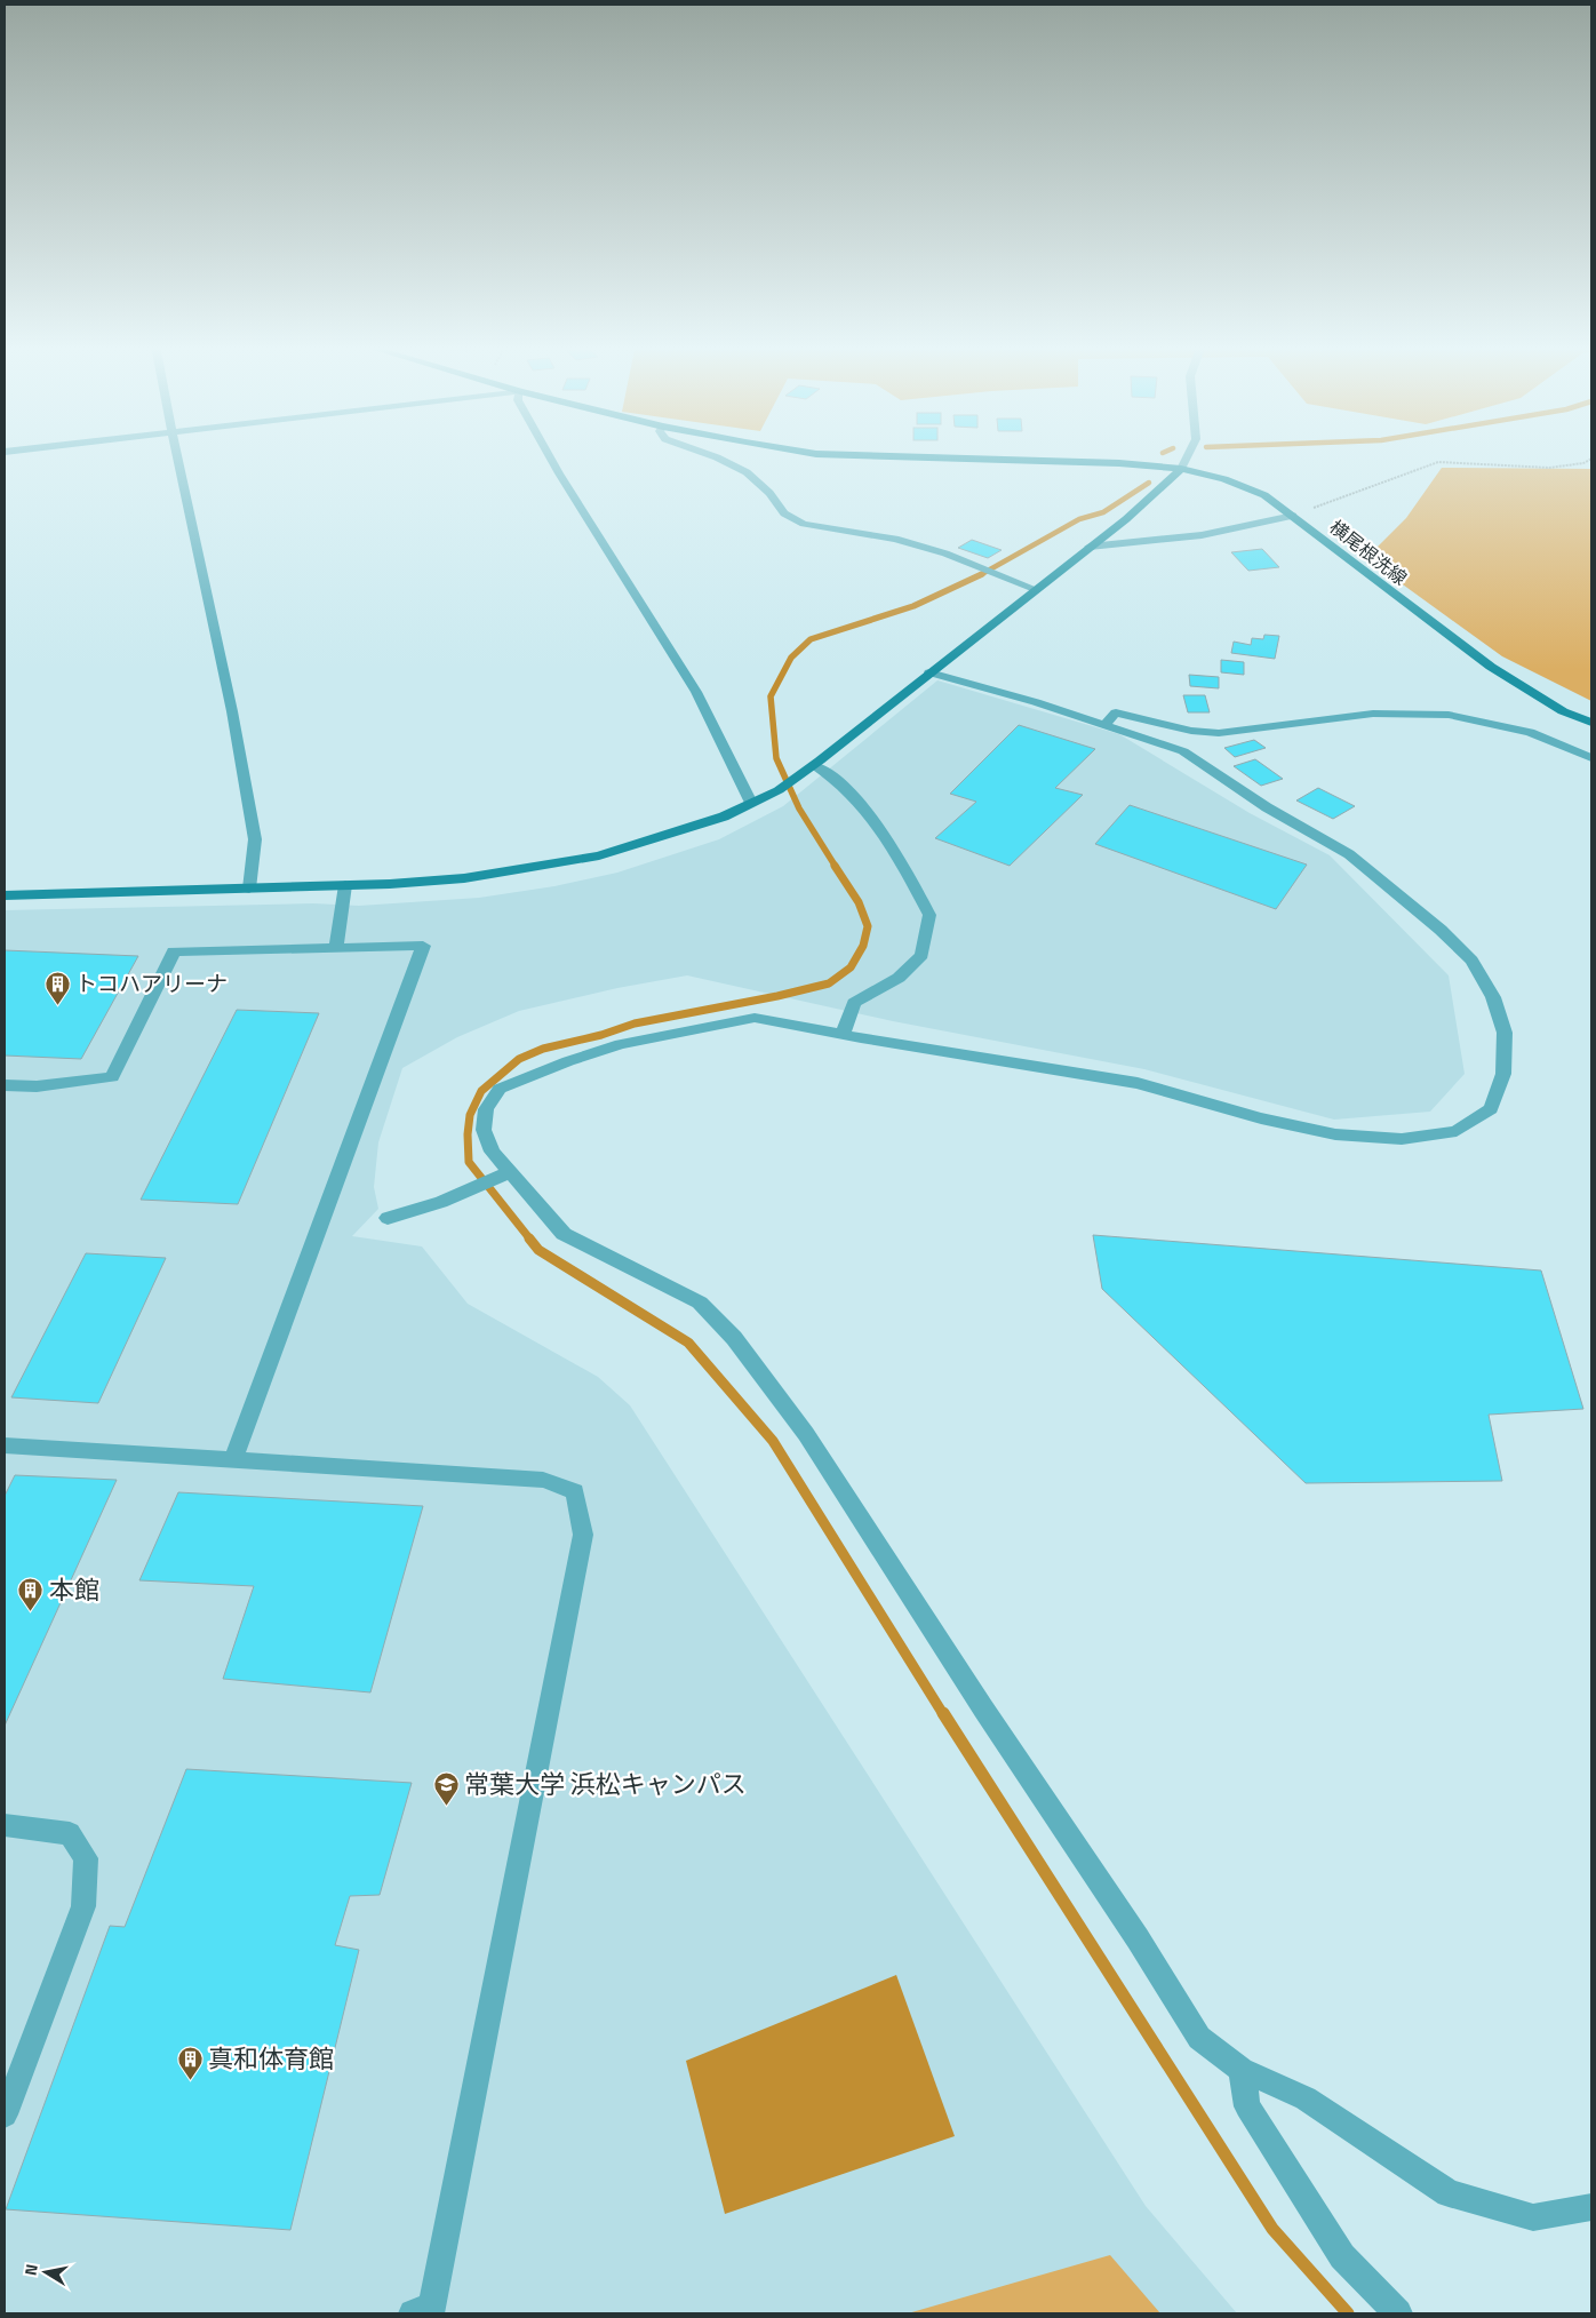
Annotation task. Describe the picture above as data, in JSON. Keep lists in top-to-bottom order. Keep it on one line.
{"streets":{"main road":["横尾根洗線"]},"places":{"building":["トコハアリーナ","本館","真和体育館"],"school or university":["常葉大学 浜松キャンパス"]},"north":"left"}
